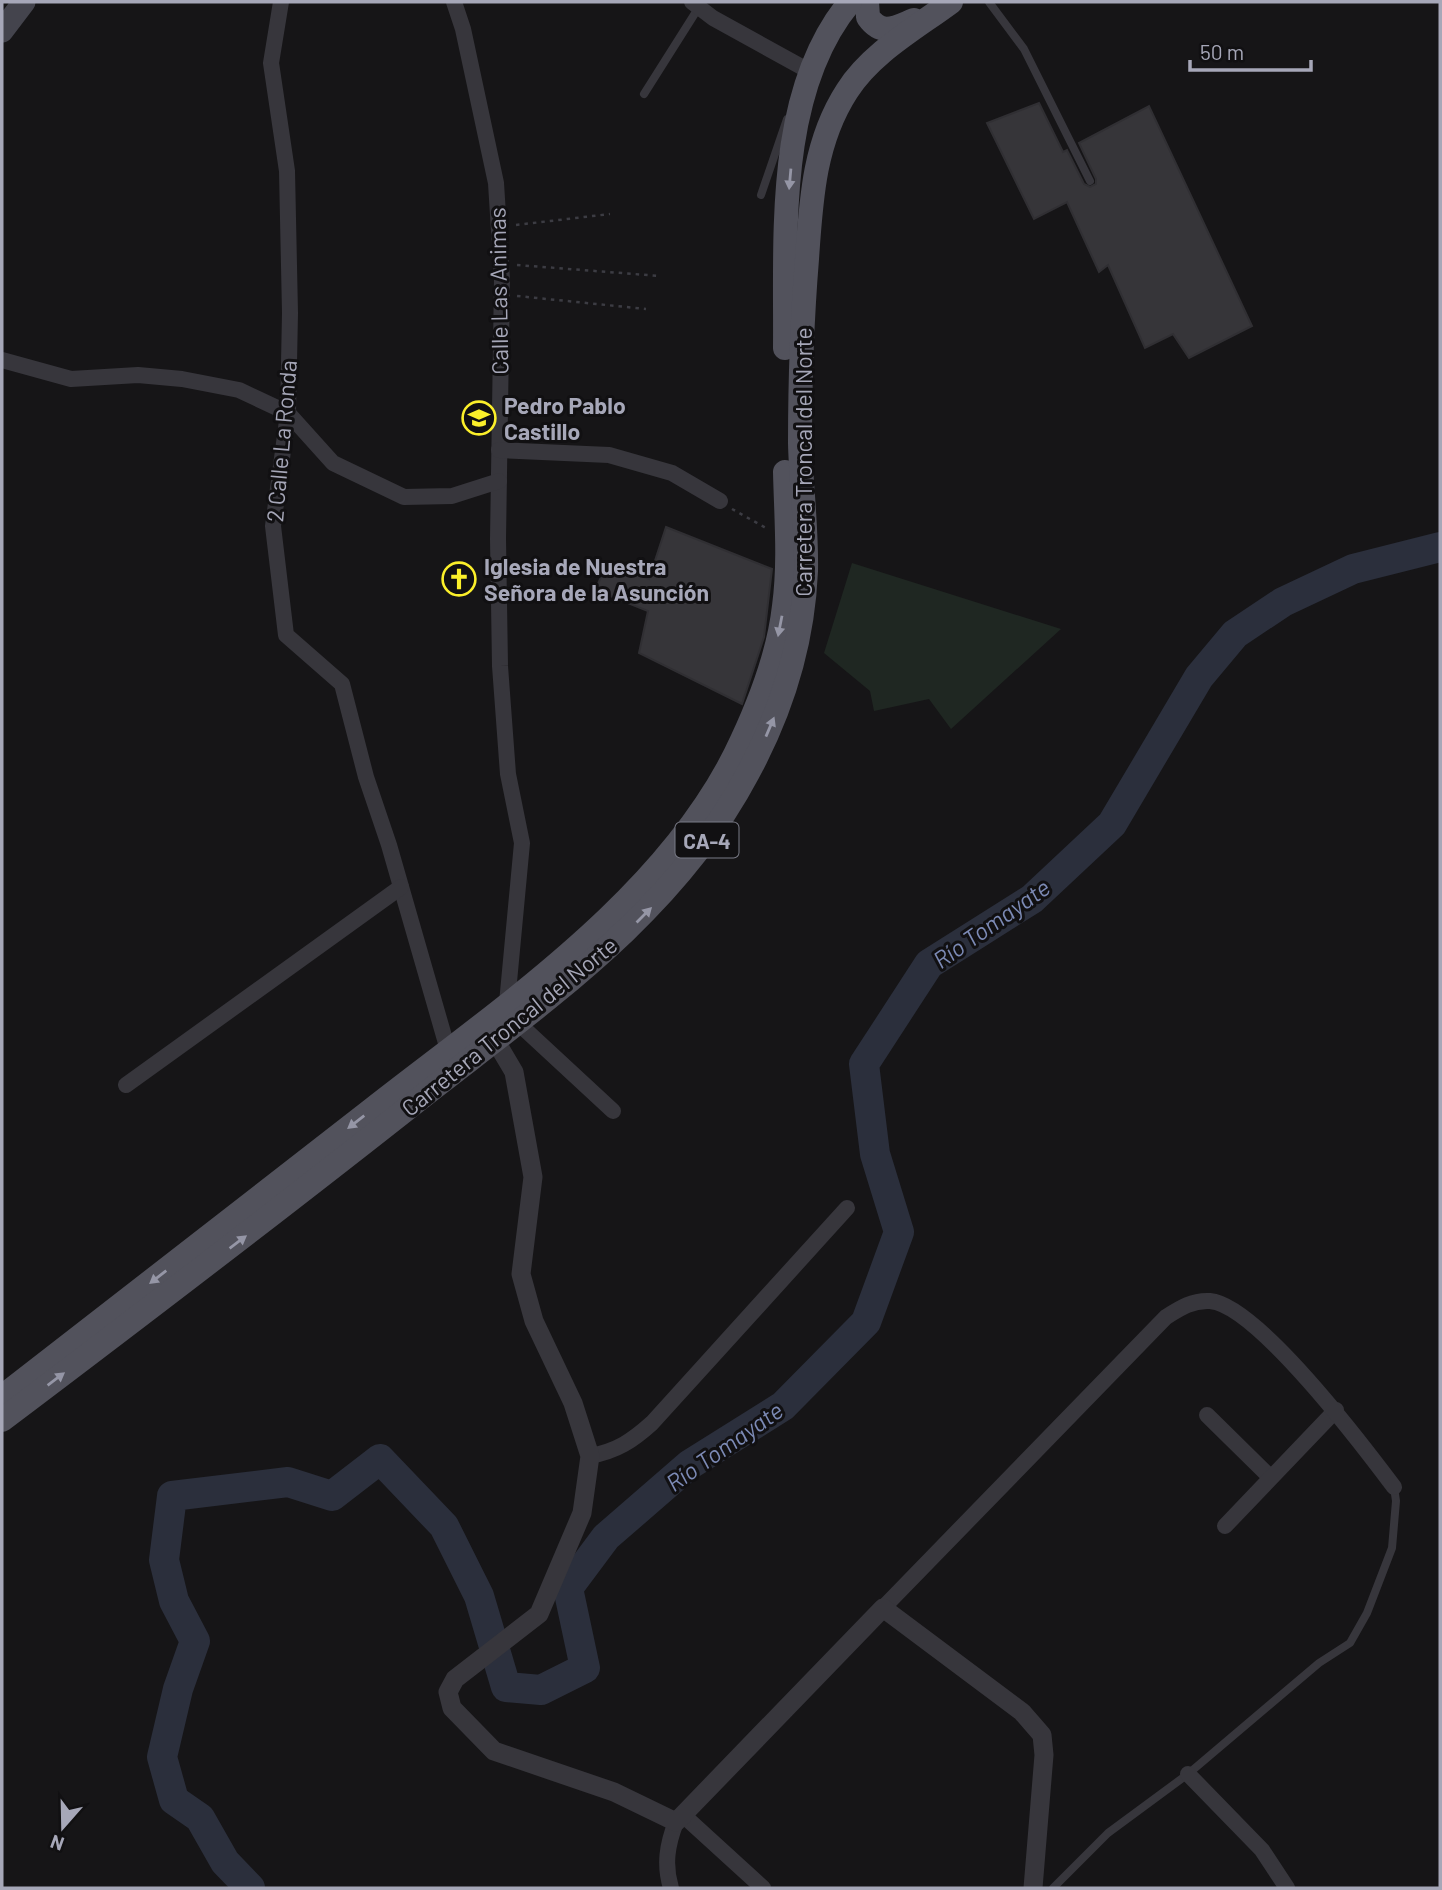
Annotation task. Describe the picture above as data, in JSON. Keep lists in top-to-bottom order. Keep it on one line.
{"streets":{"main road":["Carretera Troncal del Norte","CA-4"],"street":["Calle Las Animas","2 Calle La Ronda"]},"crossings":[["Calle Las Animas","Carretera Troncal del Norte"],["2 Calle La Ronda","Carretera Troncal del Norte"]],"water":["Río Tomayate"],"places":{"school or university":["Pedro Pablo Castillo"],"church":["Iglesia de Nuestra Señora de la Asunción"]},"scale_bar":"50 m","north":"bottom"}
